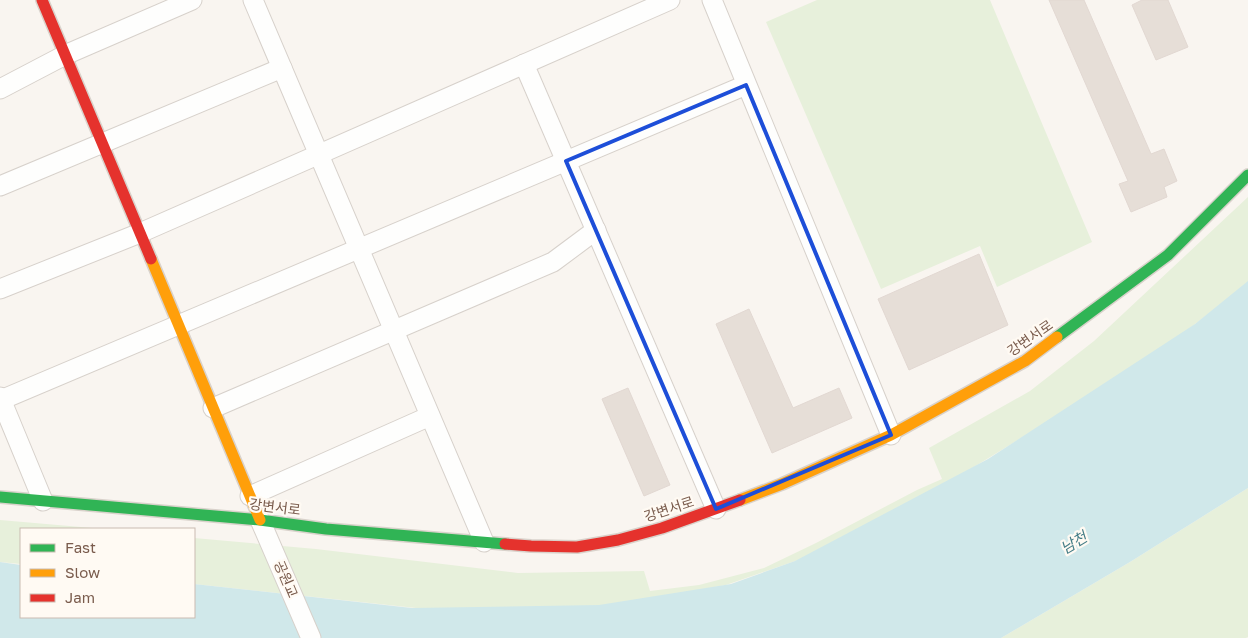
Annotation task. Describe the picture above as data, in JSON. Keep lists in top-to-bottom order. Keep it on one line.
{"streets":{"street":["강변서로","공원교"]},"crossings":[["강변서로","공원교"]],"water":["남천"],"legend":["Fast","Slow","Jam"]}
